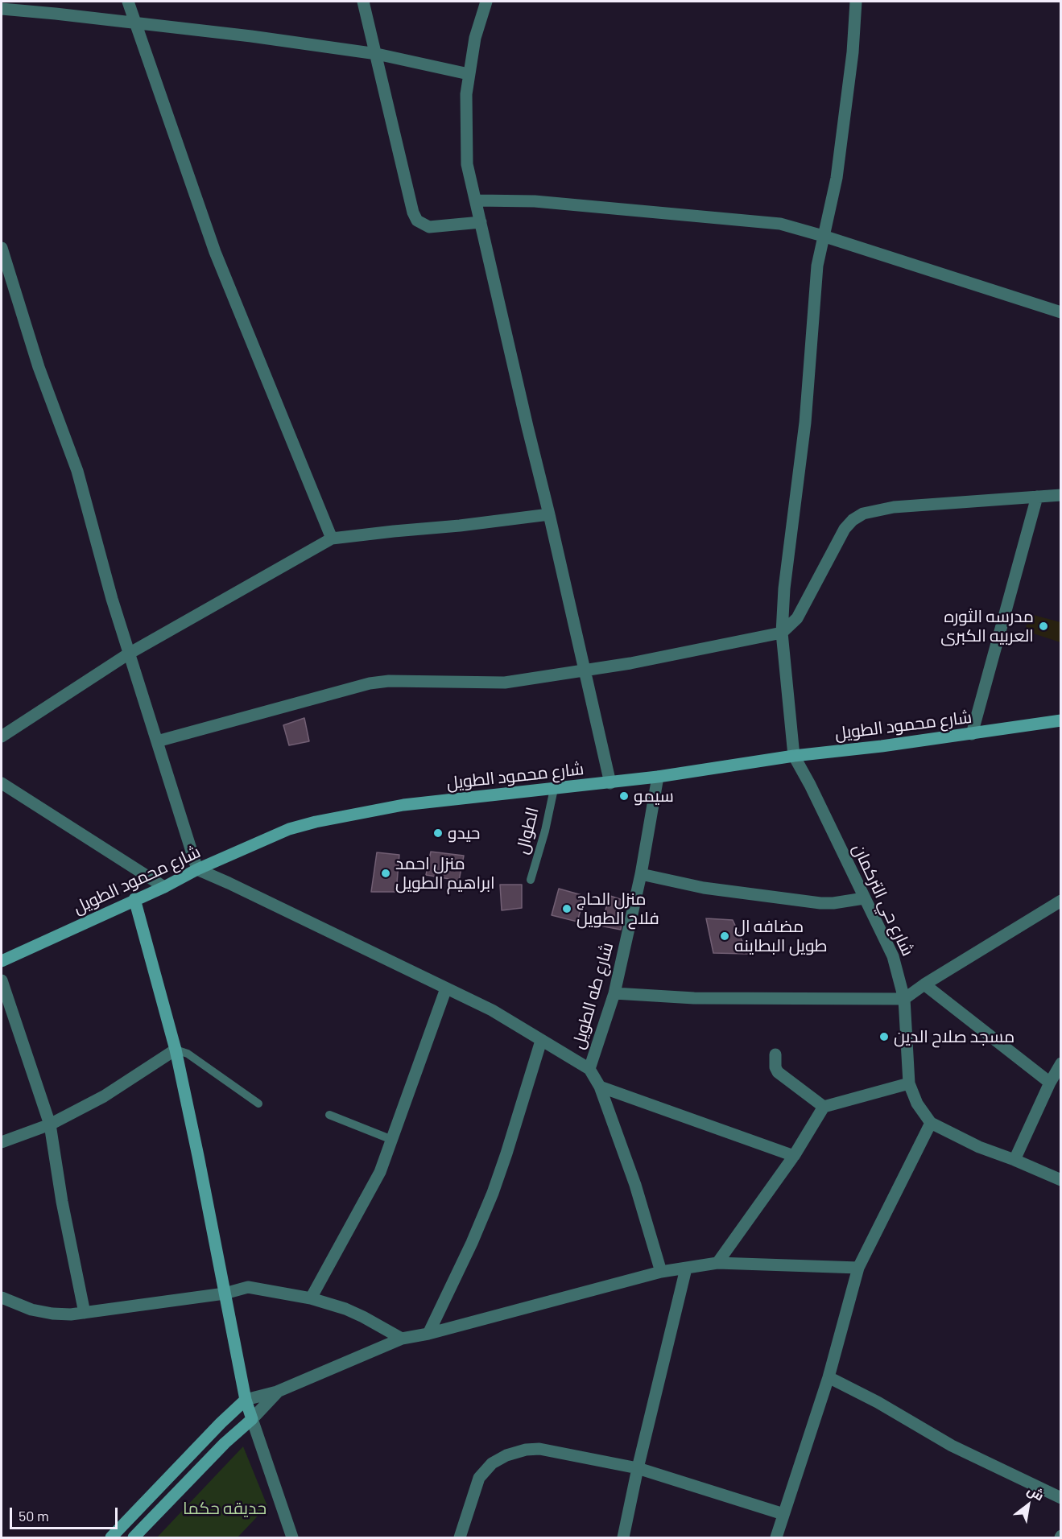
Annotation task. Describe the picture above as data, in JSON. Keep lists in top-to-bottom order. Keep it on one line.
{"streets":{"street":["شارع محمود الطويل","شارع حي التركمان","شارع طه الطويل"],"lane":["الطوال"]},"crossings":[["شارع محمود الطويل","الطوال"],["شارع محمود الطويل","شارع حي التركمان"],["شارع محمود الطويل","شارع طه الطويل"]],"parks":["حديقه حكما"],"places":["مدرسه الثوره العربيه الكبرى","سيمو","حيدو","منزل احمد ابراهيم الطويل","منزل الحاج فلاح الطويل","مضافه ال طويل البطاينه","مسجد صلاح الدين"],"scale_bar":"50 m","north":"top right"}
